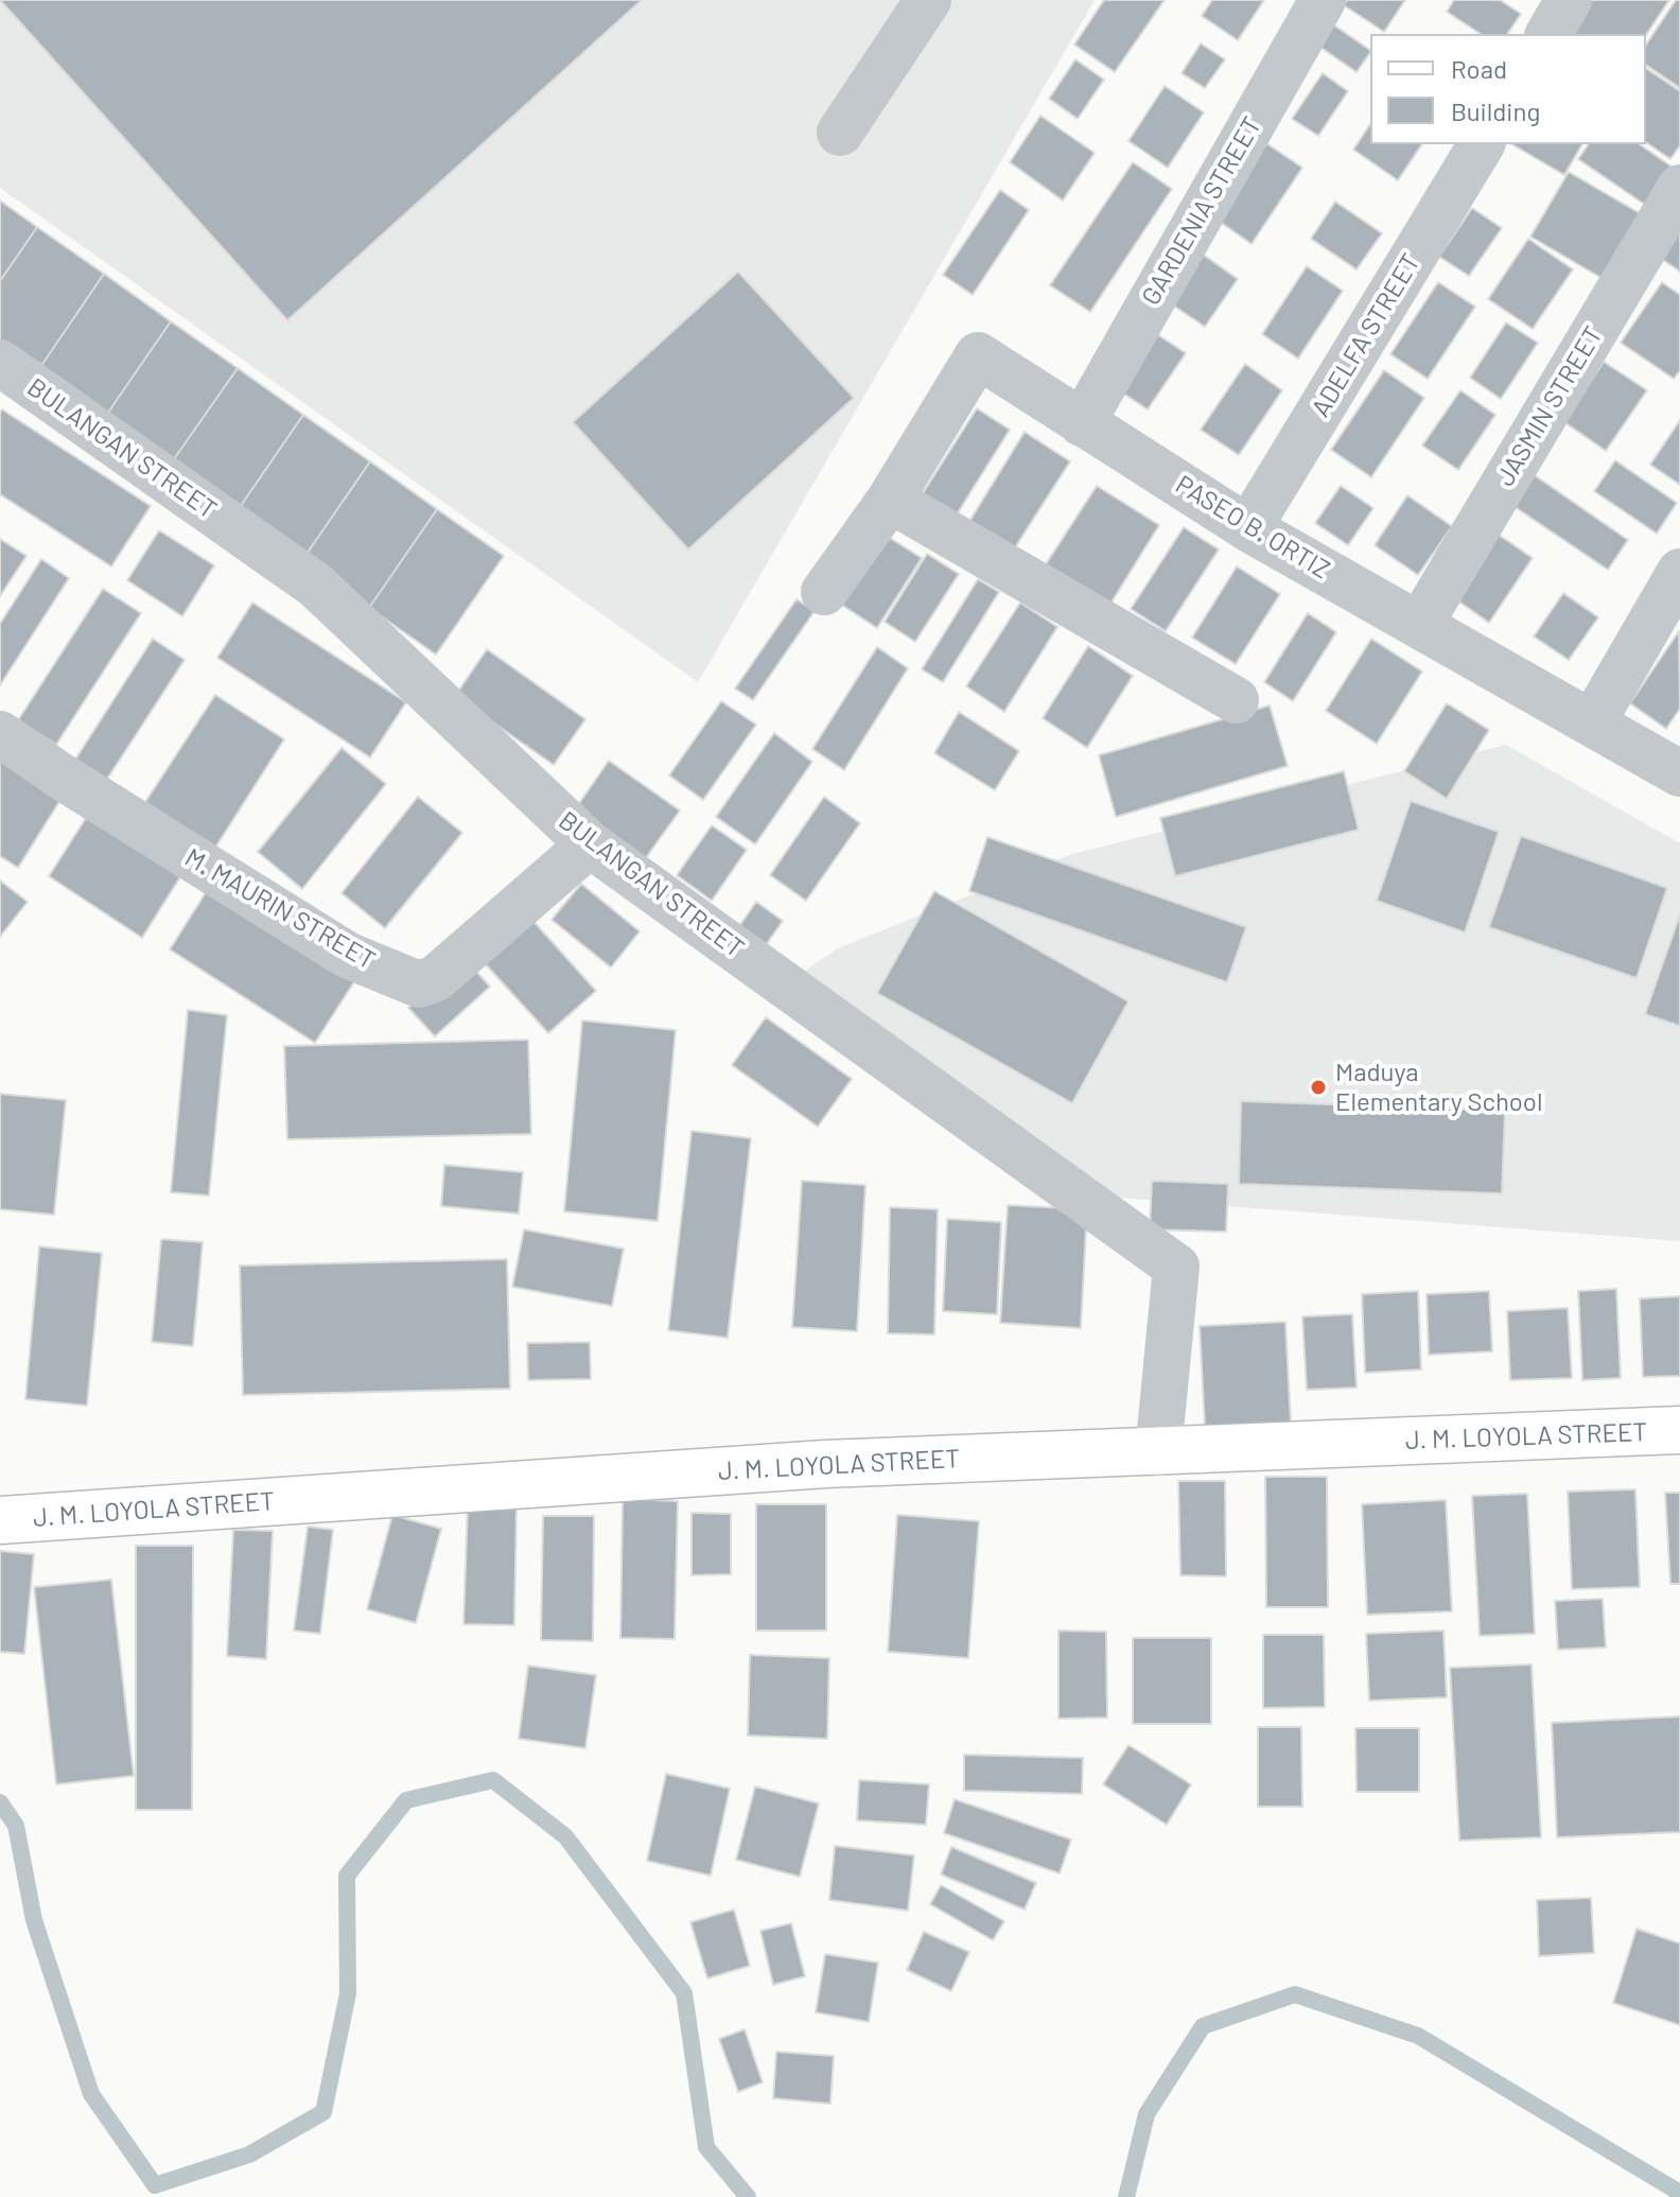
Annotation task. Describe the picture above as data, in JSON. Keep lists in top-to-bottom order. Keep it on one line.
{"streets":{"main road":["J. M. LOYOLA STREET"],"street":["GARDENIA STREET","ADELFA STREET","JASMIN STREET","BULANGAN STREET","PASEO B. ORTIZ","M. MAURIN STREET"]},"crossings":[["GARDENIA STREET","PASEO B. ORTIZ"],["ADELFA STREET","PASEO B. ORTIZ"],["JASMIN STREET","PASEO B. ORTIZ"],["BULANGAN STREET","M. MAURIN STREET"],["BULANGAN STREET","J. M. LOYOLA STREET"]],"places":["Maduya Elementary School"],"legend":["Road","Building"]}
